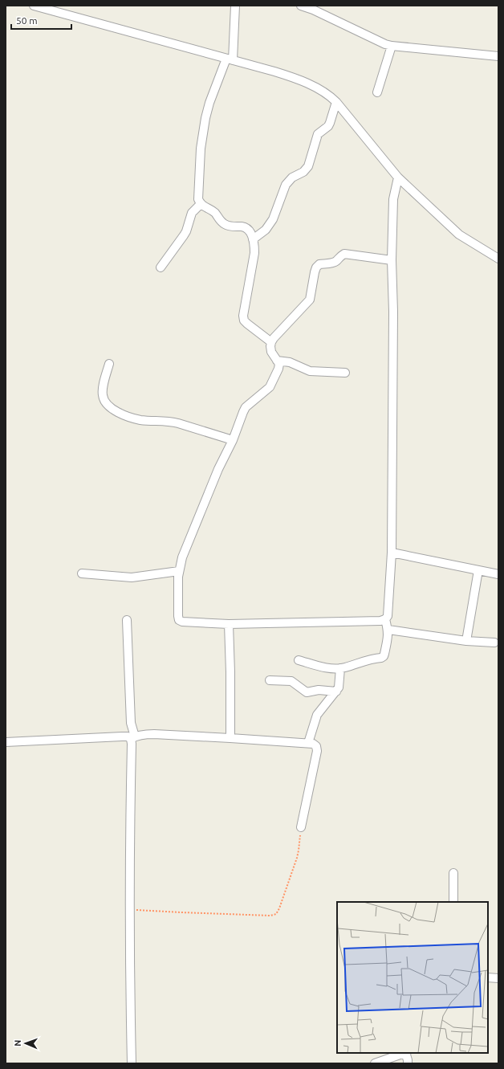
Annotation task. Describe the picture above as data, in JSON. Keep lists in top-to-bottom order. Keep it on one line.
{"scale_bar":"50 m","north":"left"}
